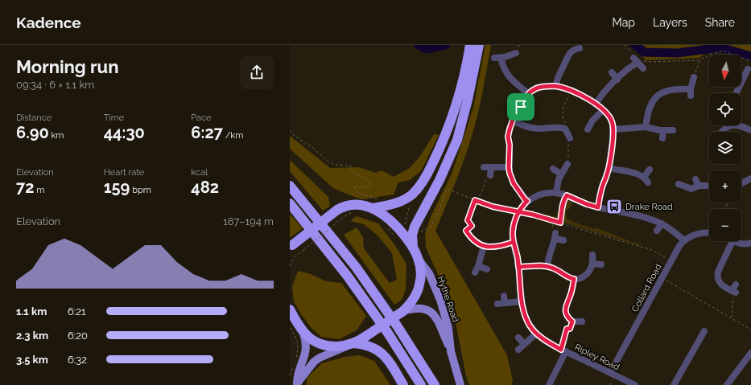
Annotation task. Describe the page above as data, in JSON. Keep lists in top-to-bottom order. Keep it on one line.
{"streets":{"main road":["Hythe Road"],"street":["Collard Road","Ripley Road"]},"crossings":[["Collard Road","Ripley Road"]],"places":{"bus stop":["Drake Road"]},"north":"bottom","page":{"header":"Kadence","nav":["Map","Layers","Share"],"heading":["Morning run","09:34 · 6 × 1.1 km"],"map_buttons":["+","−"],"stats":[["Distance","6.90 km"],["Time","44:30"],["Pace","6:27 /km"],["Elevation","72 m"],["Heart rate","159 bpm"],["kcal","482"]],"chart":["Elevation","187–194 m"],"list":[{"name":"1.1 km","note":"6:21"},{"name":"2.3 km","note":"6:20"},{"name":"3.5 km","note":"6:32"}]}}
